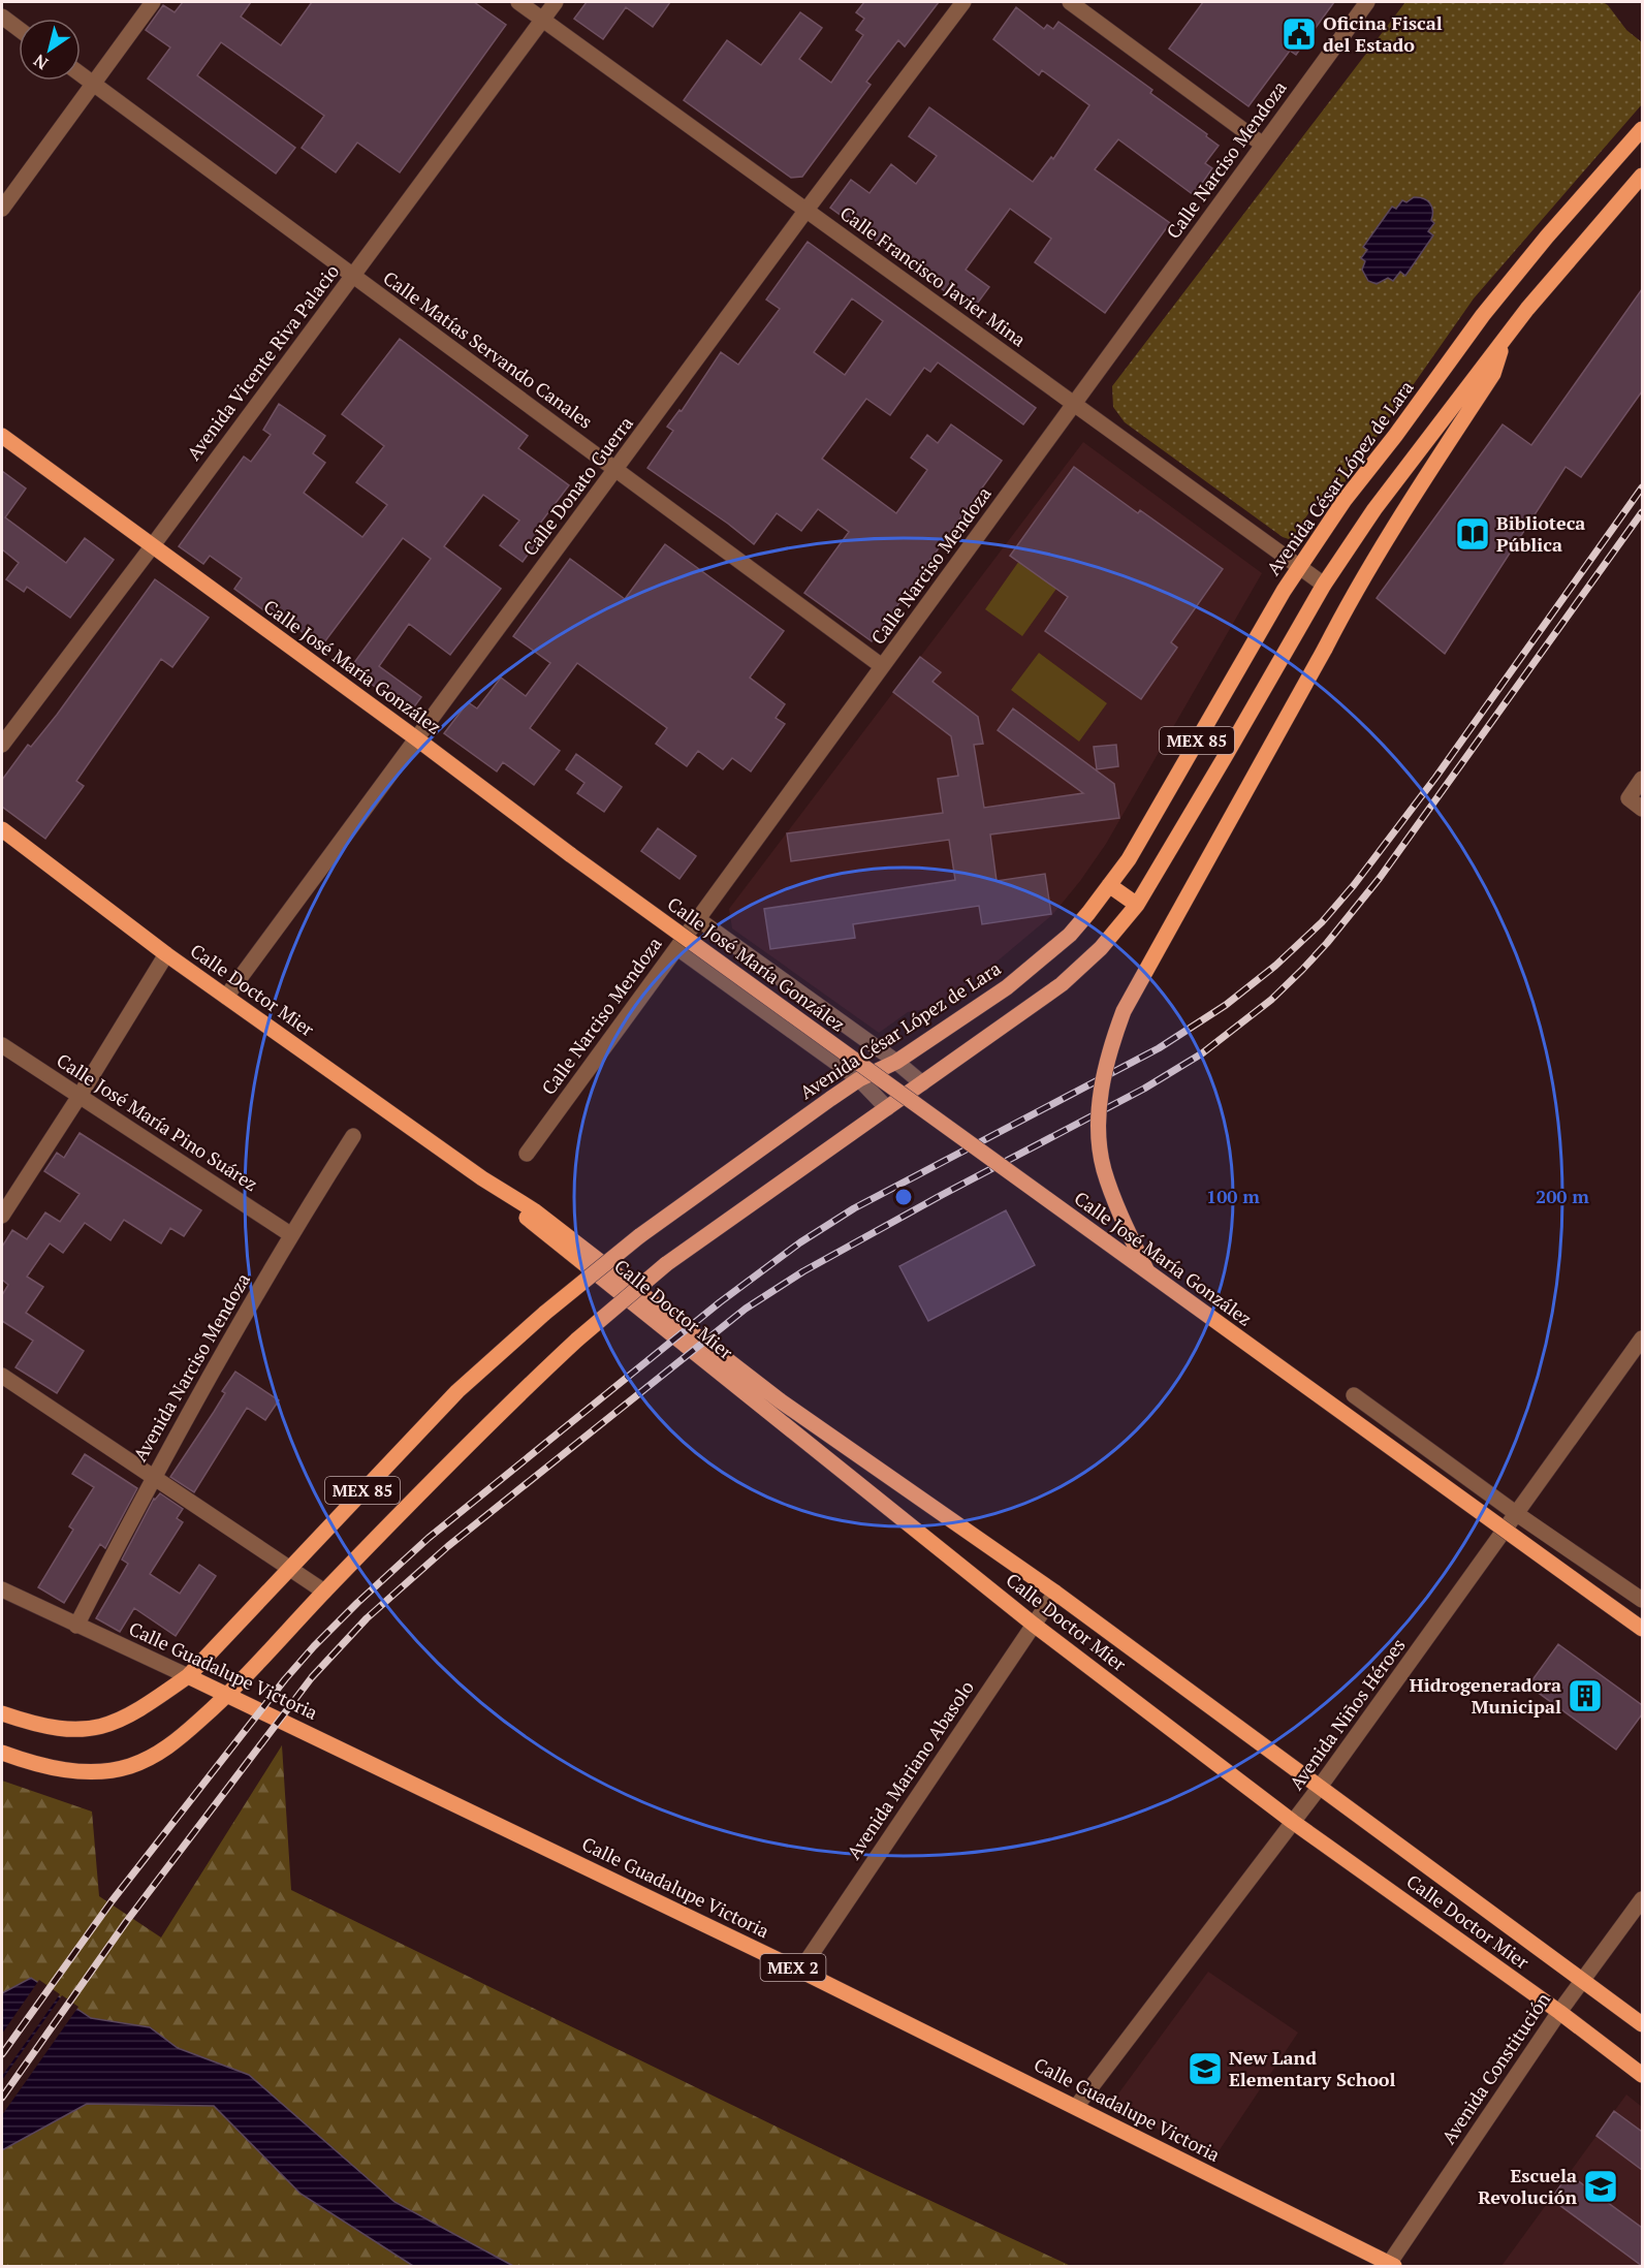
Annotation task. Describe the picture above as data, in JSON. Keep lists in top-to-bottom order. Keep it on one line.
{"streets":{"main road":["Avenida César López de Lara","Calle José María González","MEX 85","Calle Doctor Mier","Calle Guadalupe Victoria","MEX 2"],"street":["Calle Narciso Mendoza","Calle Francisco Javier Mina","Calle Matías Servando Canales","Avenida Vicente Riva Palacio","Calle Donato Guerra","Calle José María Pino Suárez","Avenida Narciso Mendoza","Avenida Niños Héroes","Avenida Mariano Abasolo","Avenida Constitución"]},"crossings":[["Calle Narciso Mendoza","Calle Francisco Javier Mina"],["Calle Narciso Mendoza","Calle Matías Servando Canales"],["Calle Francisco Javier Mina","Avenida Vicente Riva Palacio"],["Calle Francisco Javier Mina","Avenida César López de Lara"],["Calle Francisco Javier Mina","Calle Donato Guerra"],["Calle Francisco Javier Mina","MEX 85"],["Calle Matías Servando Canales","Avenida Vicente Riva Palacio"],["Calle Matías Servando Canales","Calle Donato Guerra"],["Avenida Vicente Riva Palacio","Calle José María González"],["Avenida César López de Lara","MEX 85"],["Avenida César López de Lara","Calle Guadalupe Victoria"],["Calle Donato Guerra","Calle José María González"],["Calle Donato Guerra","Calle Doctor Mier"],["MEX 85","Calle Guadalupe Victoria"],["Calle Doctor Mier","Avenida Niños Héroes"],["Calle Doctor Mier","Avenida Mariano Abasolo"],["Calle Doctor Mier","Avenida Constitución"],["Calle José María Pino Suárez","Avenida Narciso Mendoza"],["Avenida Narciso Mendoza","Calle Guadalupe Victoria"],["Calle Guadalupe Victoria","Avenida Niños Héroes"],["Calle Guadalupe Victoria","Avenida Mariano Abasolo"],["Calle Guadalupe Victoria","Avenida Constitución"]],"places":{"public building":["Oficina Fiscal del Estado"],"library":["Biblioteca Pública"],"building":["Hidrogeneradora Municipal"],"school or university":["New Land Elementary School","Escuela Revolución"]},"north":"bottom left","rings":["100 m","200 m"]}
